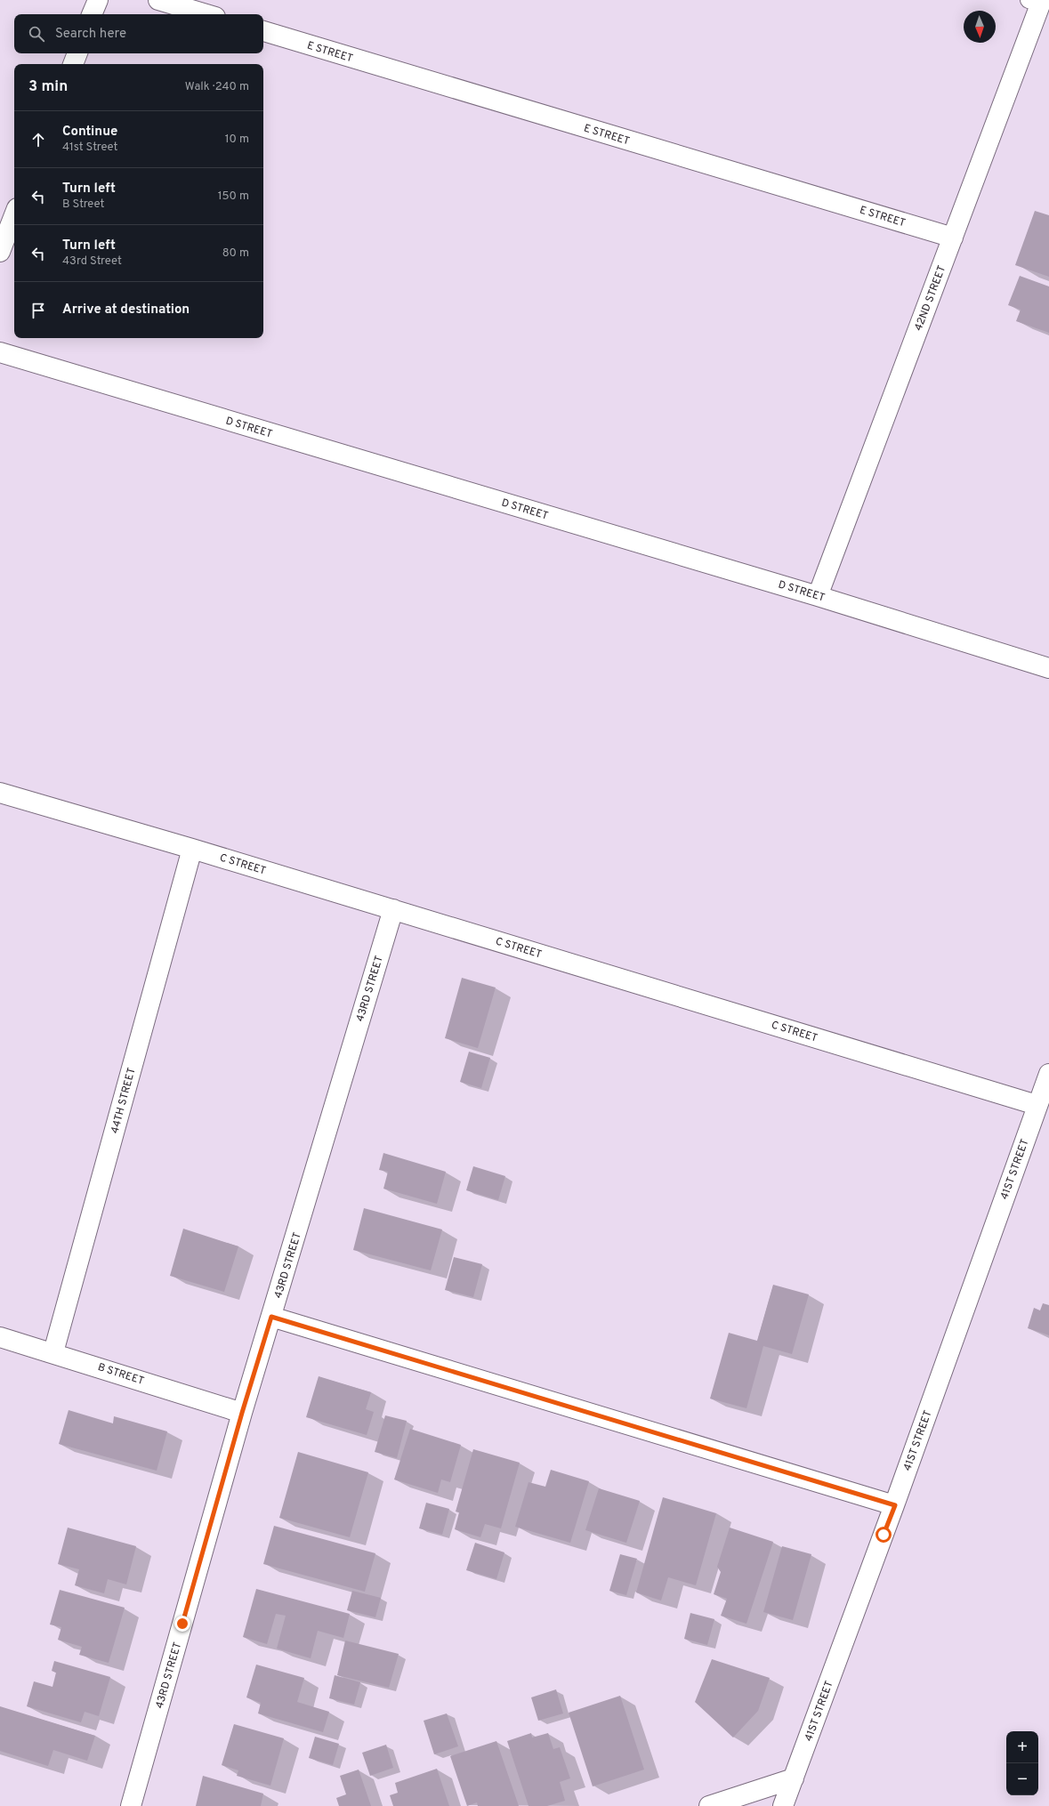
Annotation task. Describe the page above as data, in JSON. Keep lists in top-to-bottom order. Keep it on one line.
{"streets":{"street":["E STREET","42ND STREET","D STREET","C STREET","43RD STREET","44TH STREET","41ST STREET","B STREET"]},"crossings":[["E STREET","42ND STREET"],["42ND STREET","D STREET"],["C STREET","43RD STREET"],["C STREET","44TH STREET"],["C STREET","41ST STREET"],["43RD STREET","B STREET"],["44TH STREET","B STREET"]],"north":"bottom","page":{"search":"Search here","heading":["3 min","Walk · 240 m"],"list":[["Continue","41st Street","10 m"],["Turn left","B Street","150 m"],["Turn left","43rd Street","80 m"],"Arrive at destination"],"map_buttons":["+","−"]}}
